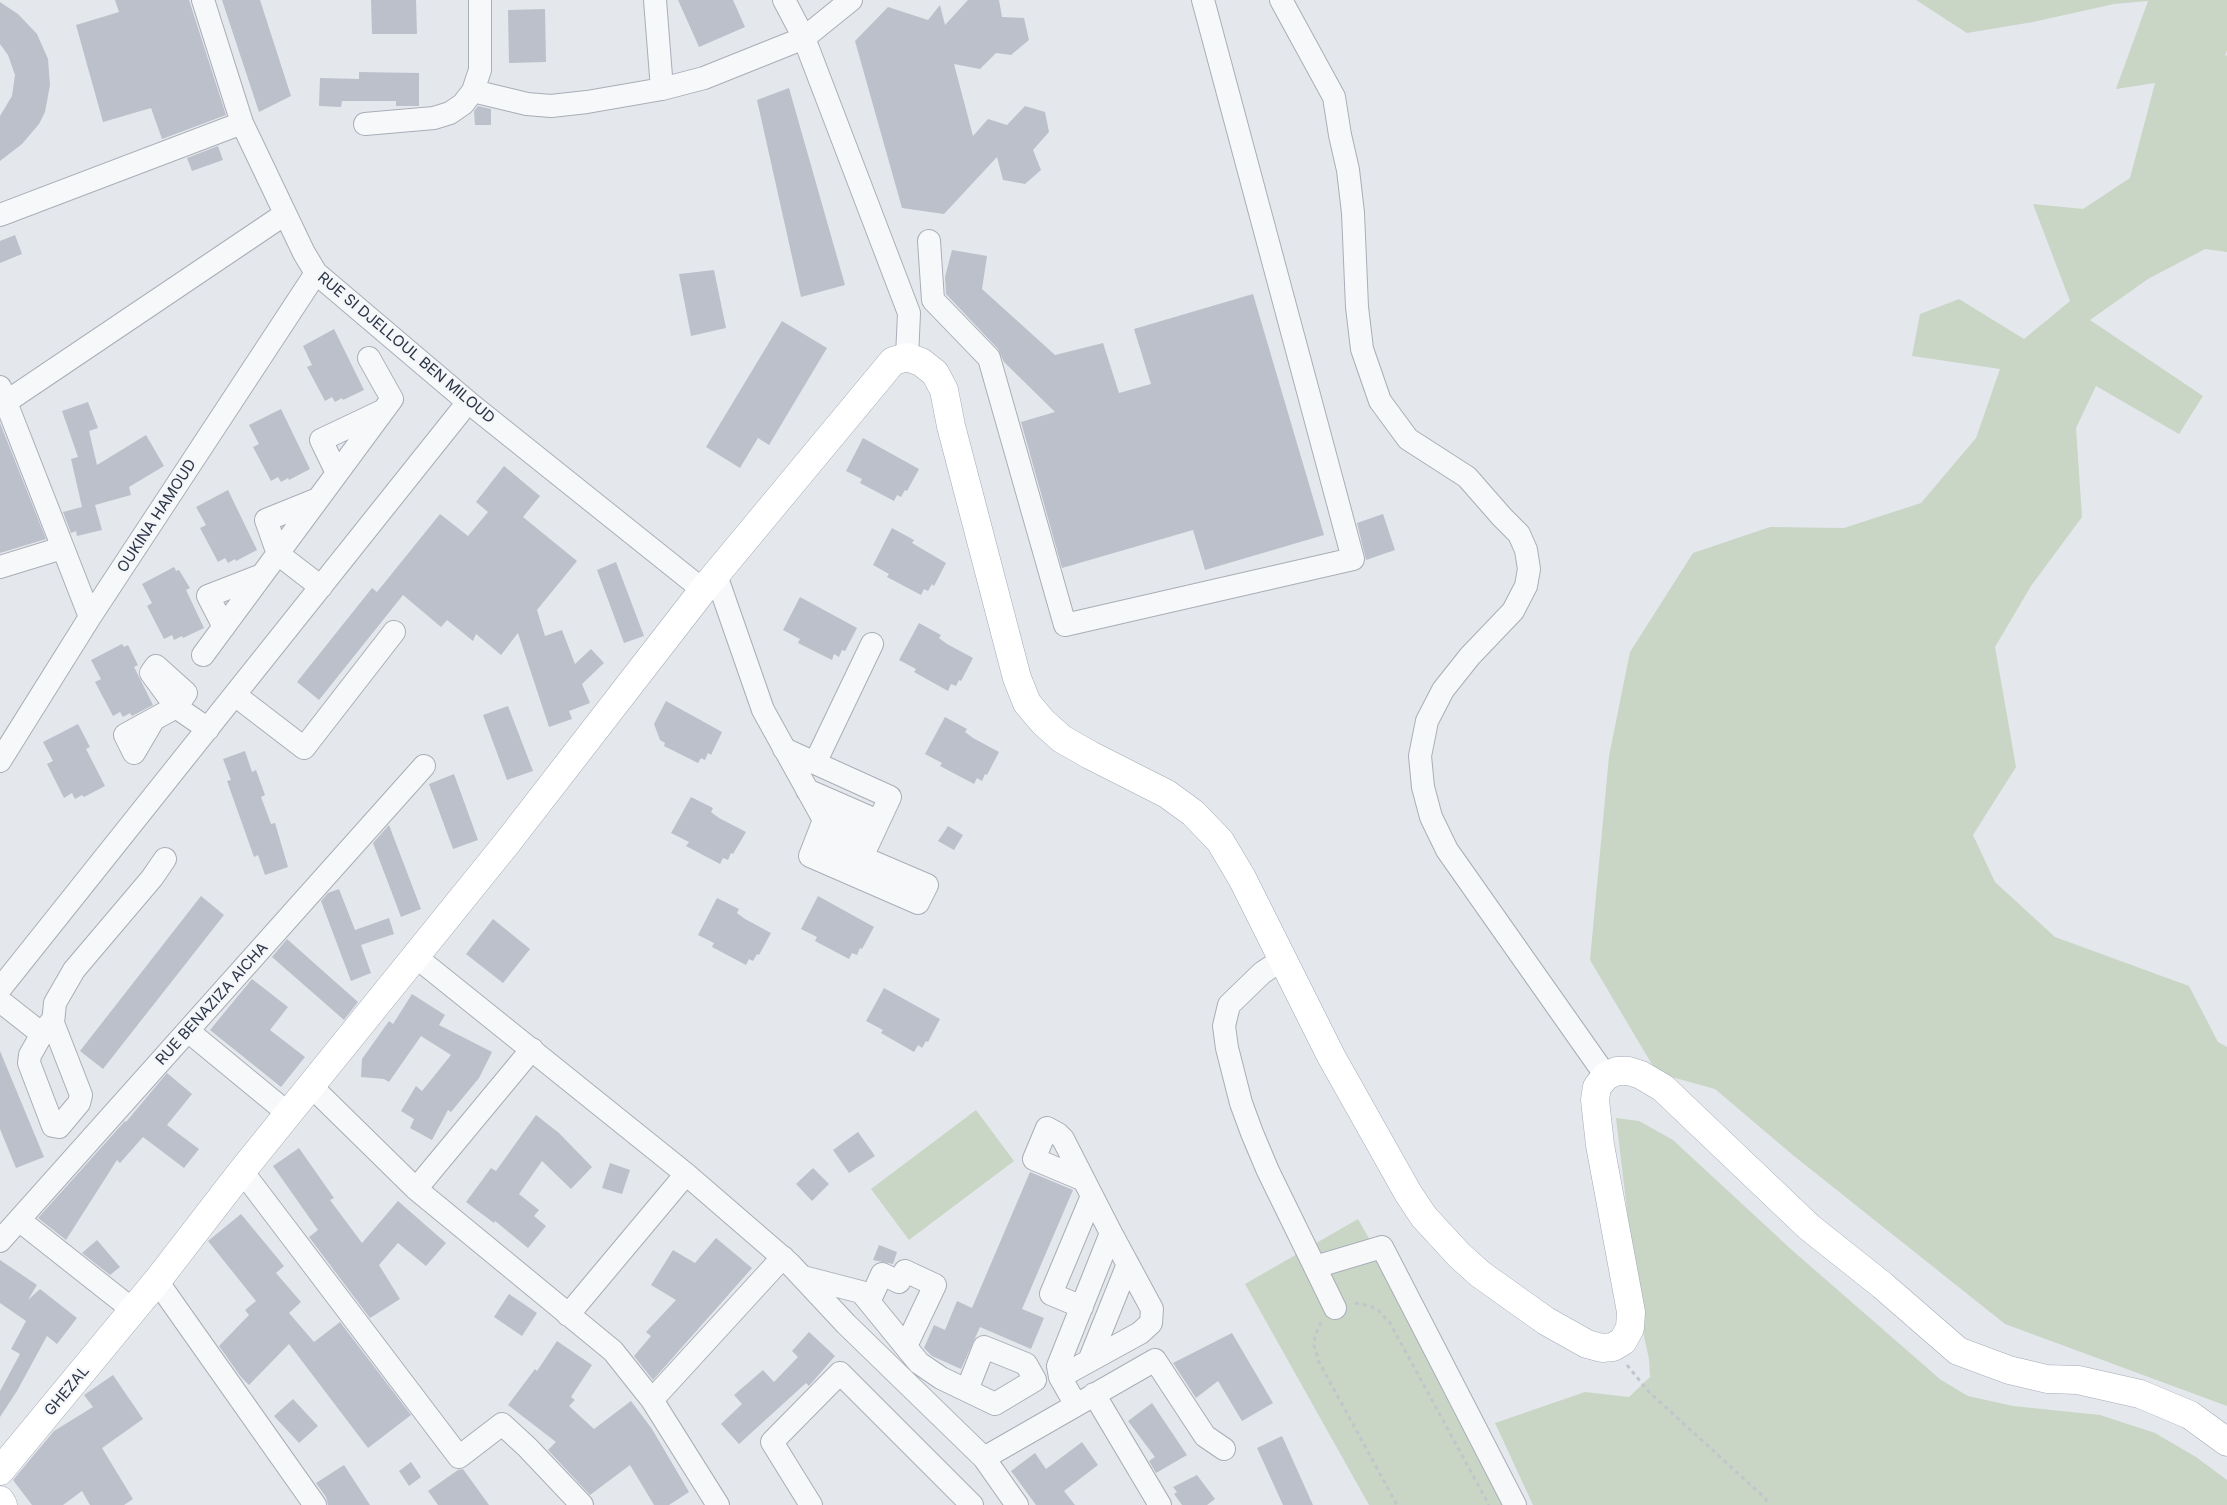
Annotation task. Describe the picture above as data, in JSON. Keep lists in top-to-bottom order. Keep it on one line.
{"streets":{"main road":["GHEZAL"],"street":["RUE SI DJELLOUL BEN MILOUD","OUKINA HAMOUD","RUE BENAZIZA AICHA"]},"crossings":[["RUE SI DJELLOUL BEN MILOUD","OUKINA HAMOUD"],["RUE SI DJELLOUL BEN MILOUD","GHEZAL"]]}
